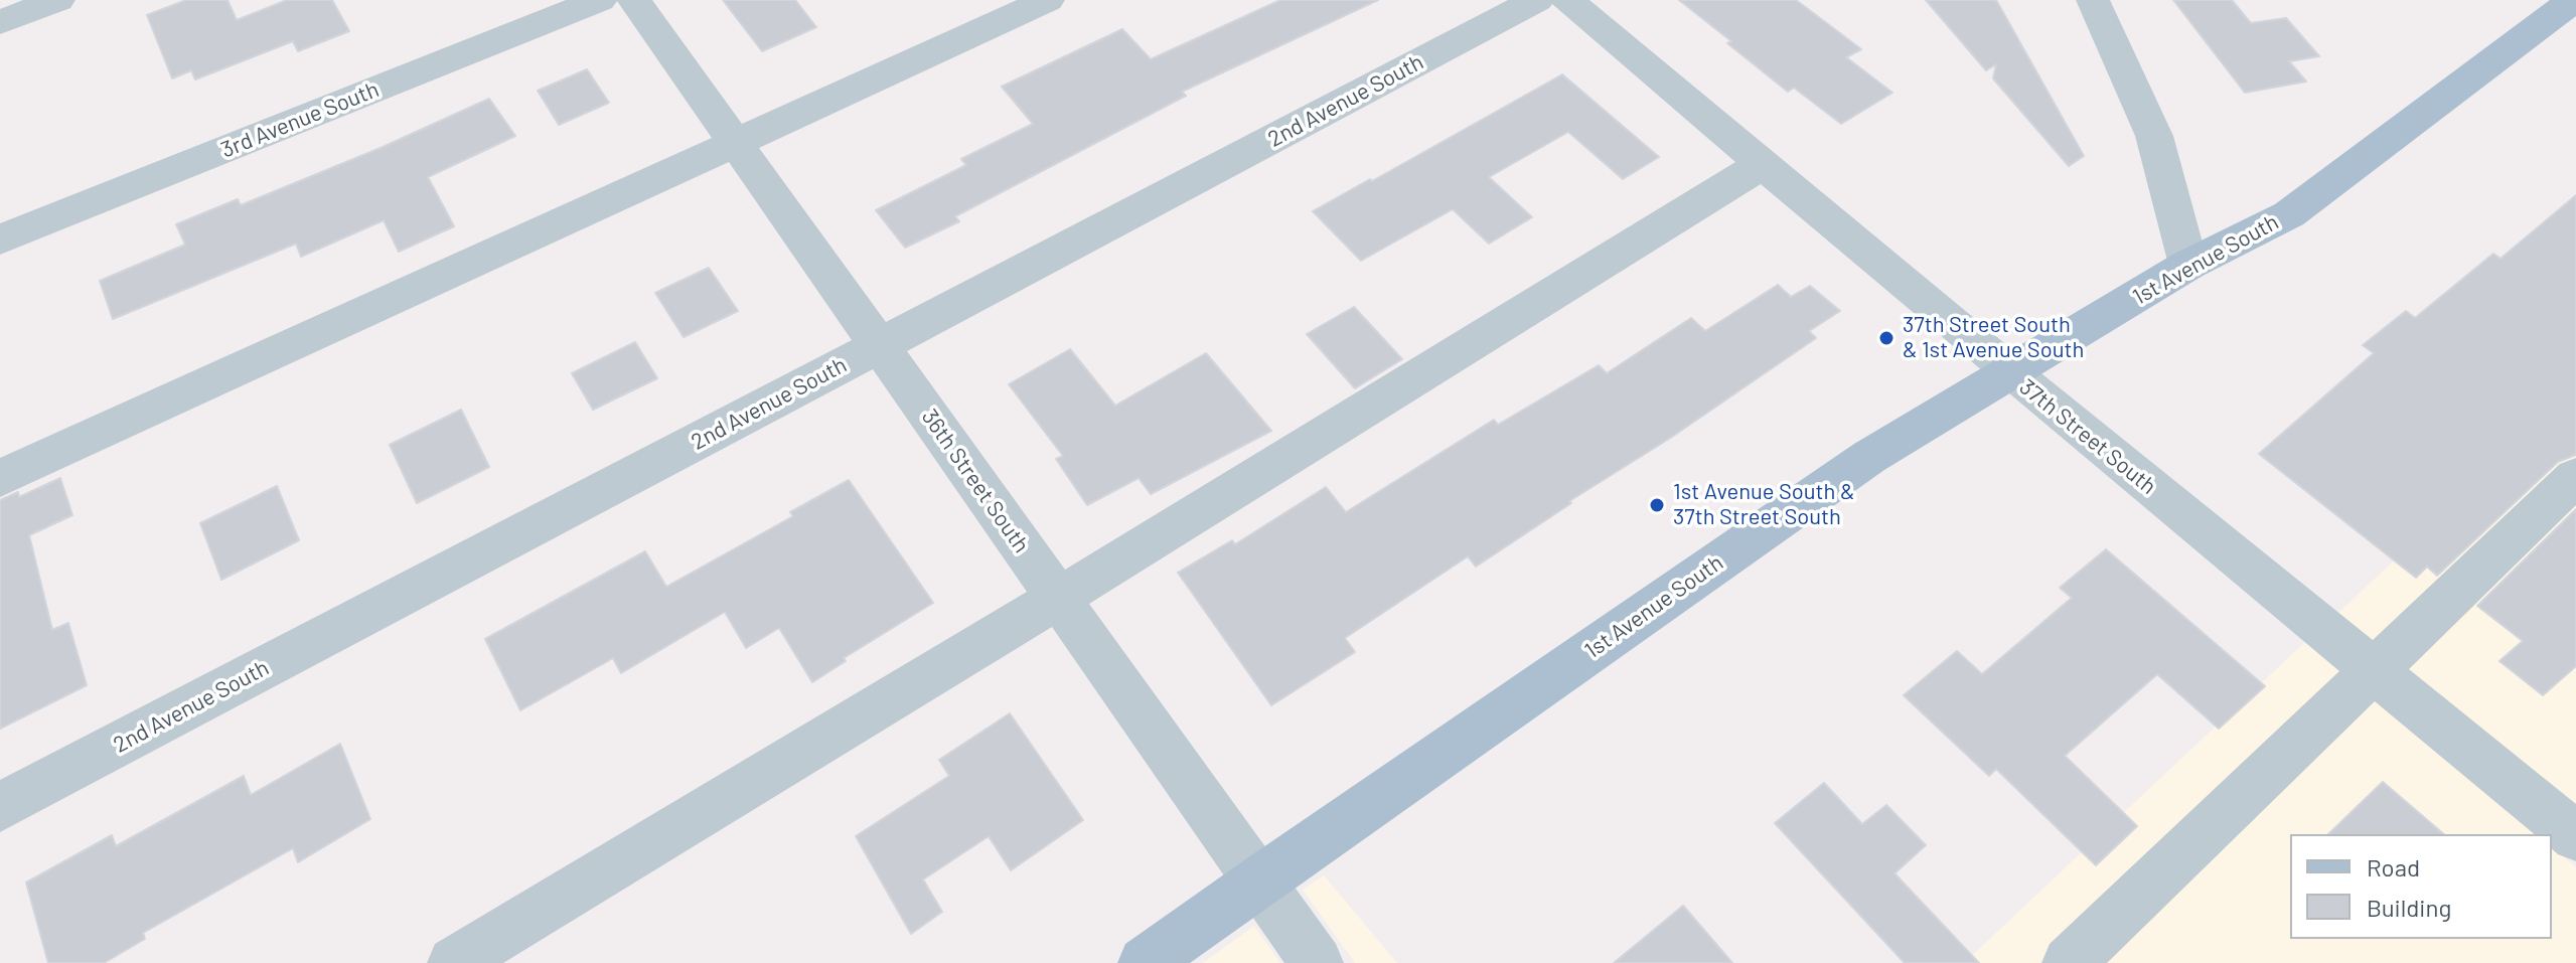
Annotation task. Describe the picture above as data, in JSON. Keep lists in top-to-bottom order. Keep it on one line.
{"streets":{"main road":["1st Avenue South"],"street":["2nd Avenue South","3rd Avenue South","37th Street South","36th Street South"]},"crossings":[["2nd Avenue South","36th Street South"],["1st Avenue South","37th Street South"],["1st Avenue South","36th Street South"]],"places":["37th Street South & 1st Avenue South","1st Avenue South & 37th Street South"],"legend":["Road","Building"]}
